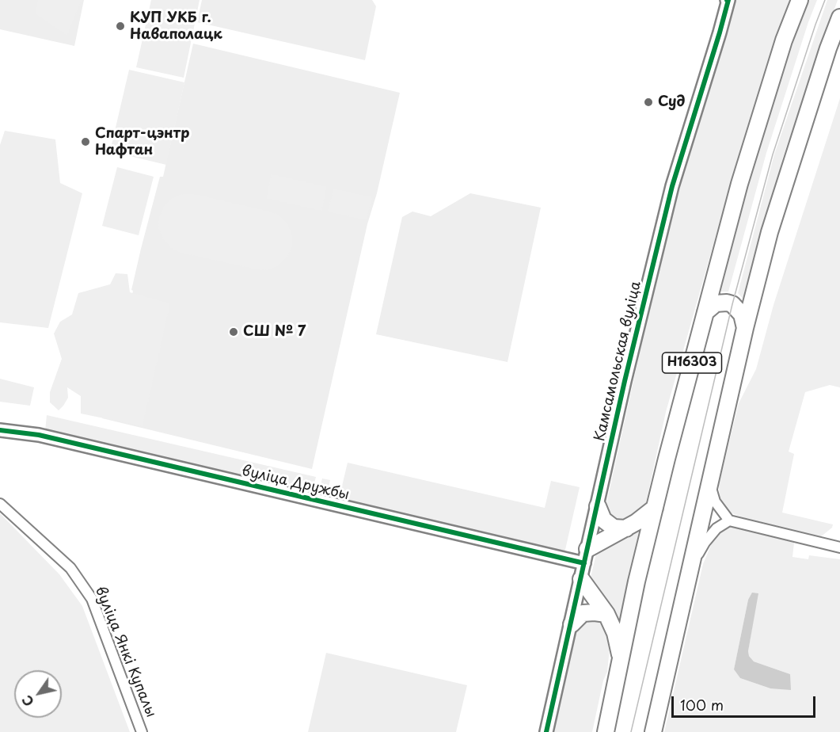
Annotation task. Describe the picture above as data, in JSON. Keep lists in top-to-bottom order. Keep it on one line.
{"streets":{"main road":["Н16303"],"street":["Камсамольская вуліца","вуліца Дружбы","вуліца Янкі Купалы"]},"crossings":[["Камсамольская вуліца","вуліца Дружбы"]],"places":["КУП УКБ г. Наваполацк","Суд","Спарт-цэнтр Нафтан","СШ № 7"],"scale_bar":"100 m","north":"bottom left"}
